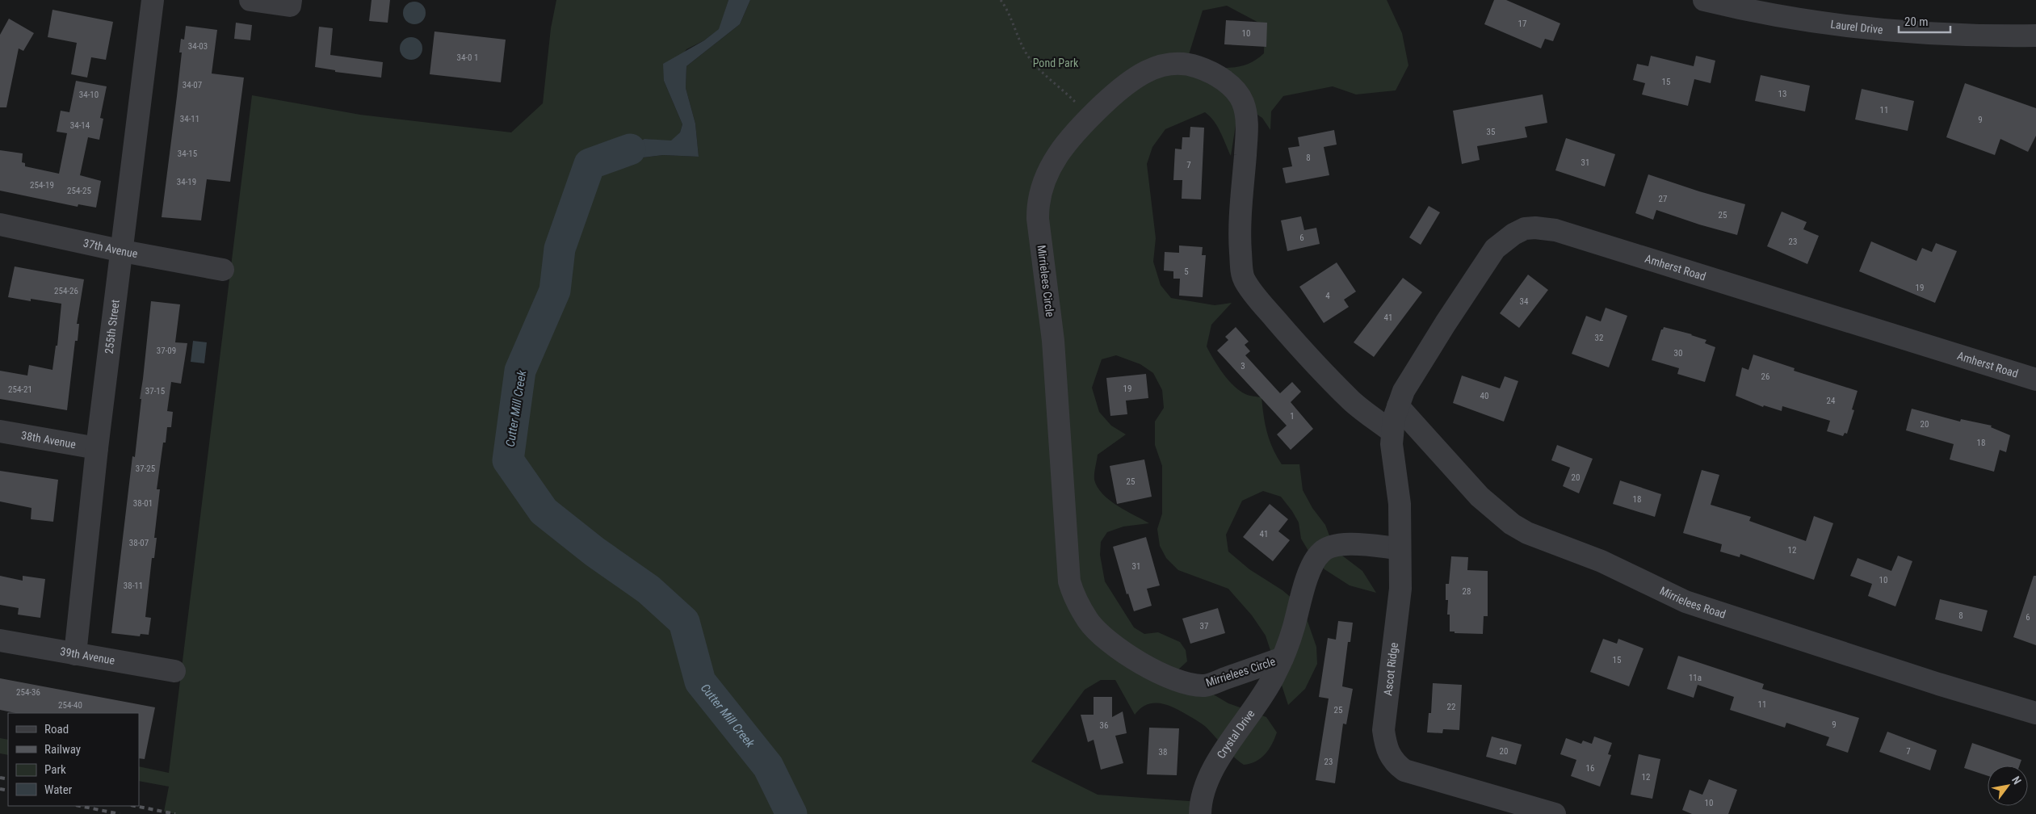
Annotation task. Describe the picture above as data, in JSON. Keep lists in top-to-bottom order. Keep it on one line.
{"streets":{"street":["Laurel Drive","37th Avenue","Amherst Road","Mirrielees Circle","255th Street","38th Avenue","Mirrielees Road","39th Avenue","Ascot Ridge","Crystal Drive"]},"crossings":[["37th Avenue","255th Street"],["Amherst Road","Mirrielees Road"],["Amherst Road","Ascot Ridge"],["Mirrielees Circle","Ascot Ridge"],["Mirrielees Circle","Crystal Drive"],["255th Street","38th Avenue"],["255th Street","39th Avenue"],["Mirrielees Road","Ascot Ridge"]],"water":["Cutter Mill Creek"],"parks":["Pond Park"],"house_numbers":["17","10","34-03","34-0 1","15","34-07","13","34-10","11","34-11","9","34-14","35","34-15","8","31","7","34-19","254-19","254-25","27","25","6","23","5","19","254-26","4","34","41","32","37-09","30","3","26","19","254-21","37-15","40","24","1","20","18","37-25","20","25","18","38-01","41","38-07","12","31","10","38-11","28","8","6","37","15","11a","254-36","11","254-40","22","25","9","36","20","7","38","23","16","12","10"],"legend":["Road","Railway","Park","Water"],"scale_bar":"20 m","north":"top right"}
